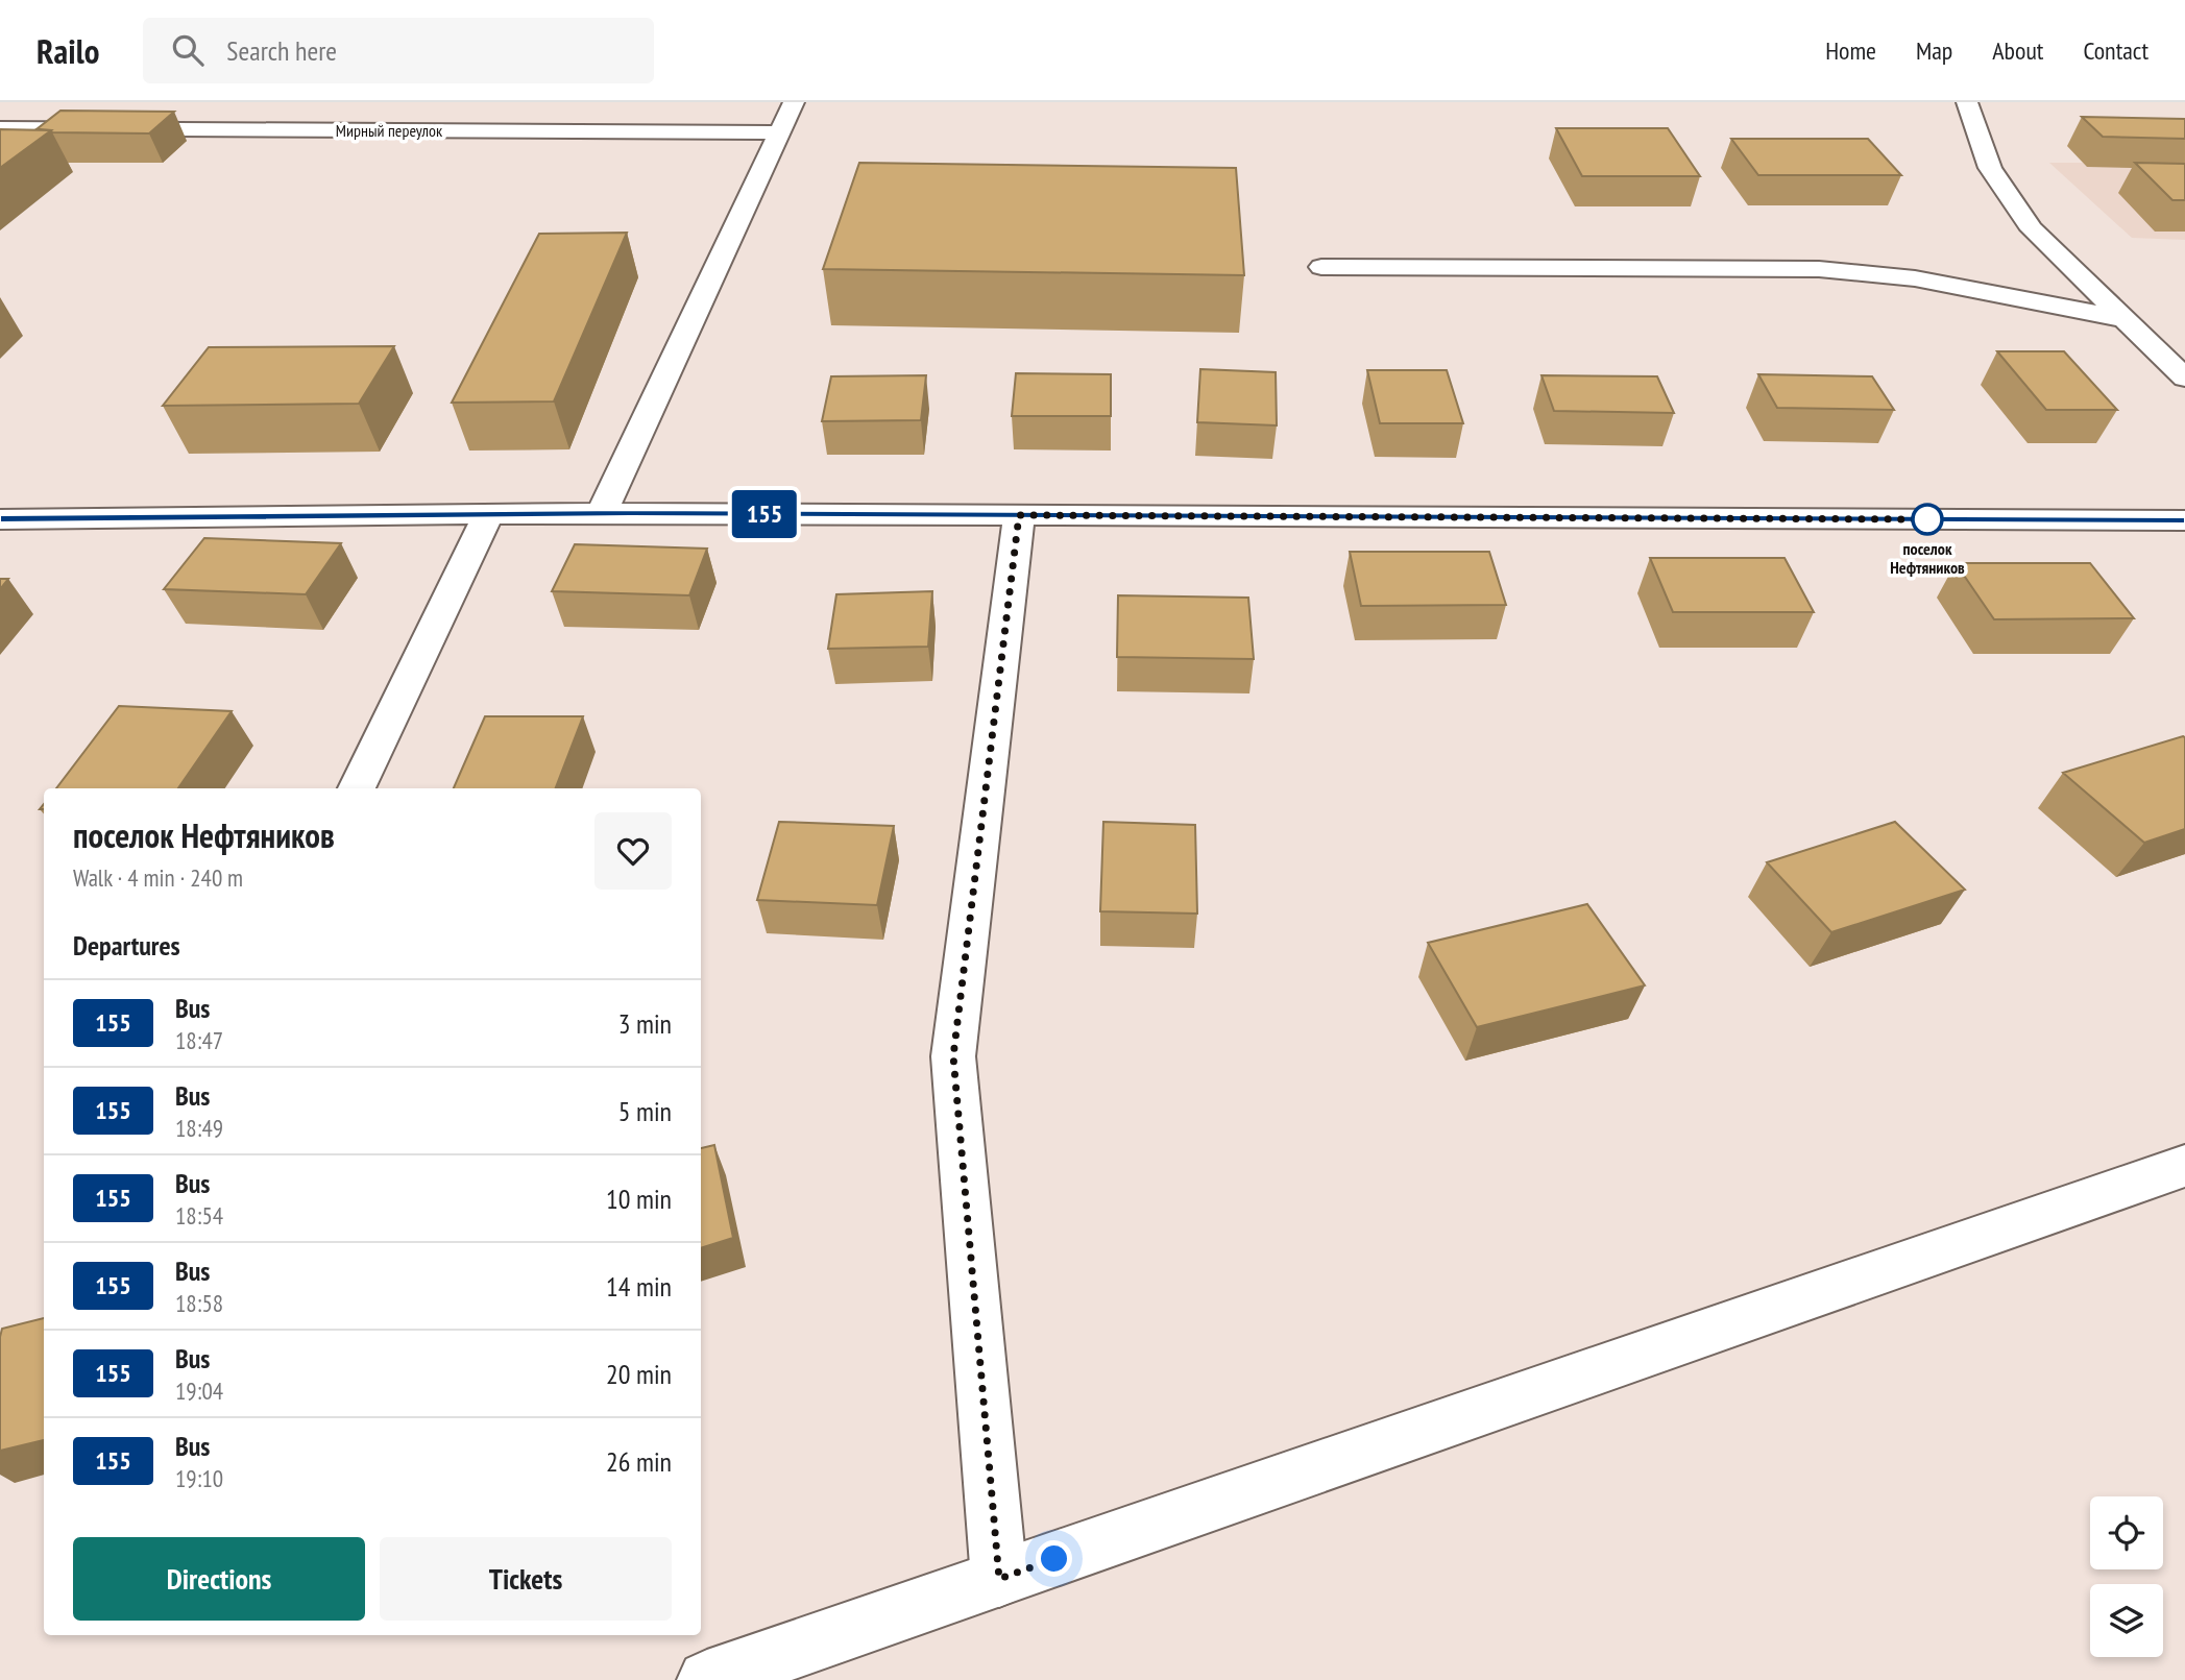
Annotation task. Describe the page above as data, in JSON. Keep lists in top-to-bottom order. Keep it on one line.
{"streets":{"street":["Мирный переулок"]},"places":["поселок Нефтяников"],"lines":["bus line 155"],"page":{"header":"Railo","search":"Search here","nav":["Home","Map","About","Contact"],"on_map":"155","heading":[["поселок Нефтяников","Walk · 4 min · 240 m"],"Departures"],"list":[{"mark":"155","name":"Bus","note":"18:47","value":"3 min"},{"mark":"155","name":"Bus","note":"18:49","value":"5 min"},{"mark":"155","name":"Bus","note":"18:54","value":"10 min"},{"mark":"155","name":"Bus","note":"18:58","value":"14 min"},{"mark":"155","name":"Bus","note":"19:04","value":"20 min"},{"mark":"155","name":"Bus","note":"19:10","value":"26 min"}],"buttons":["Directions","Tickets"]}}
